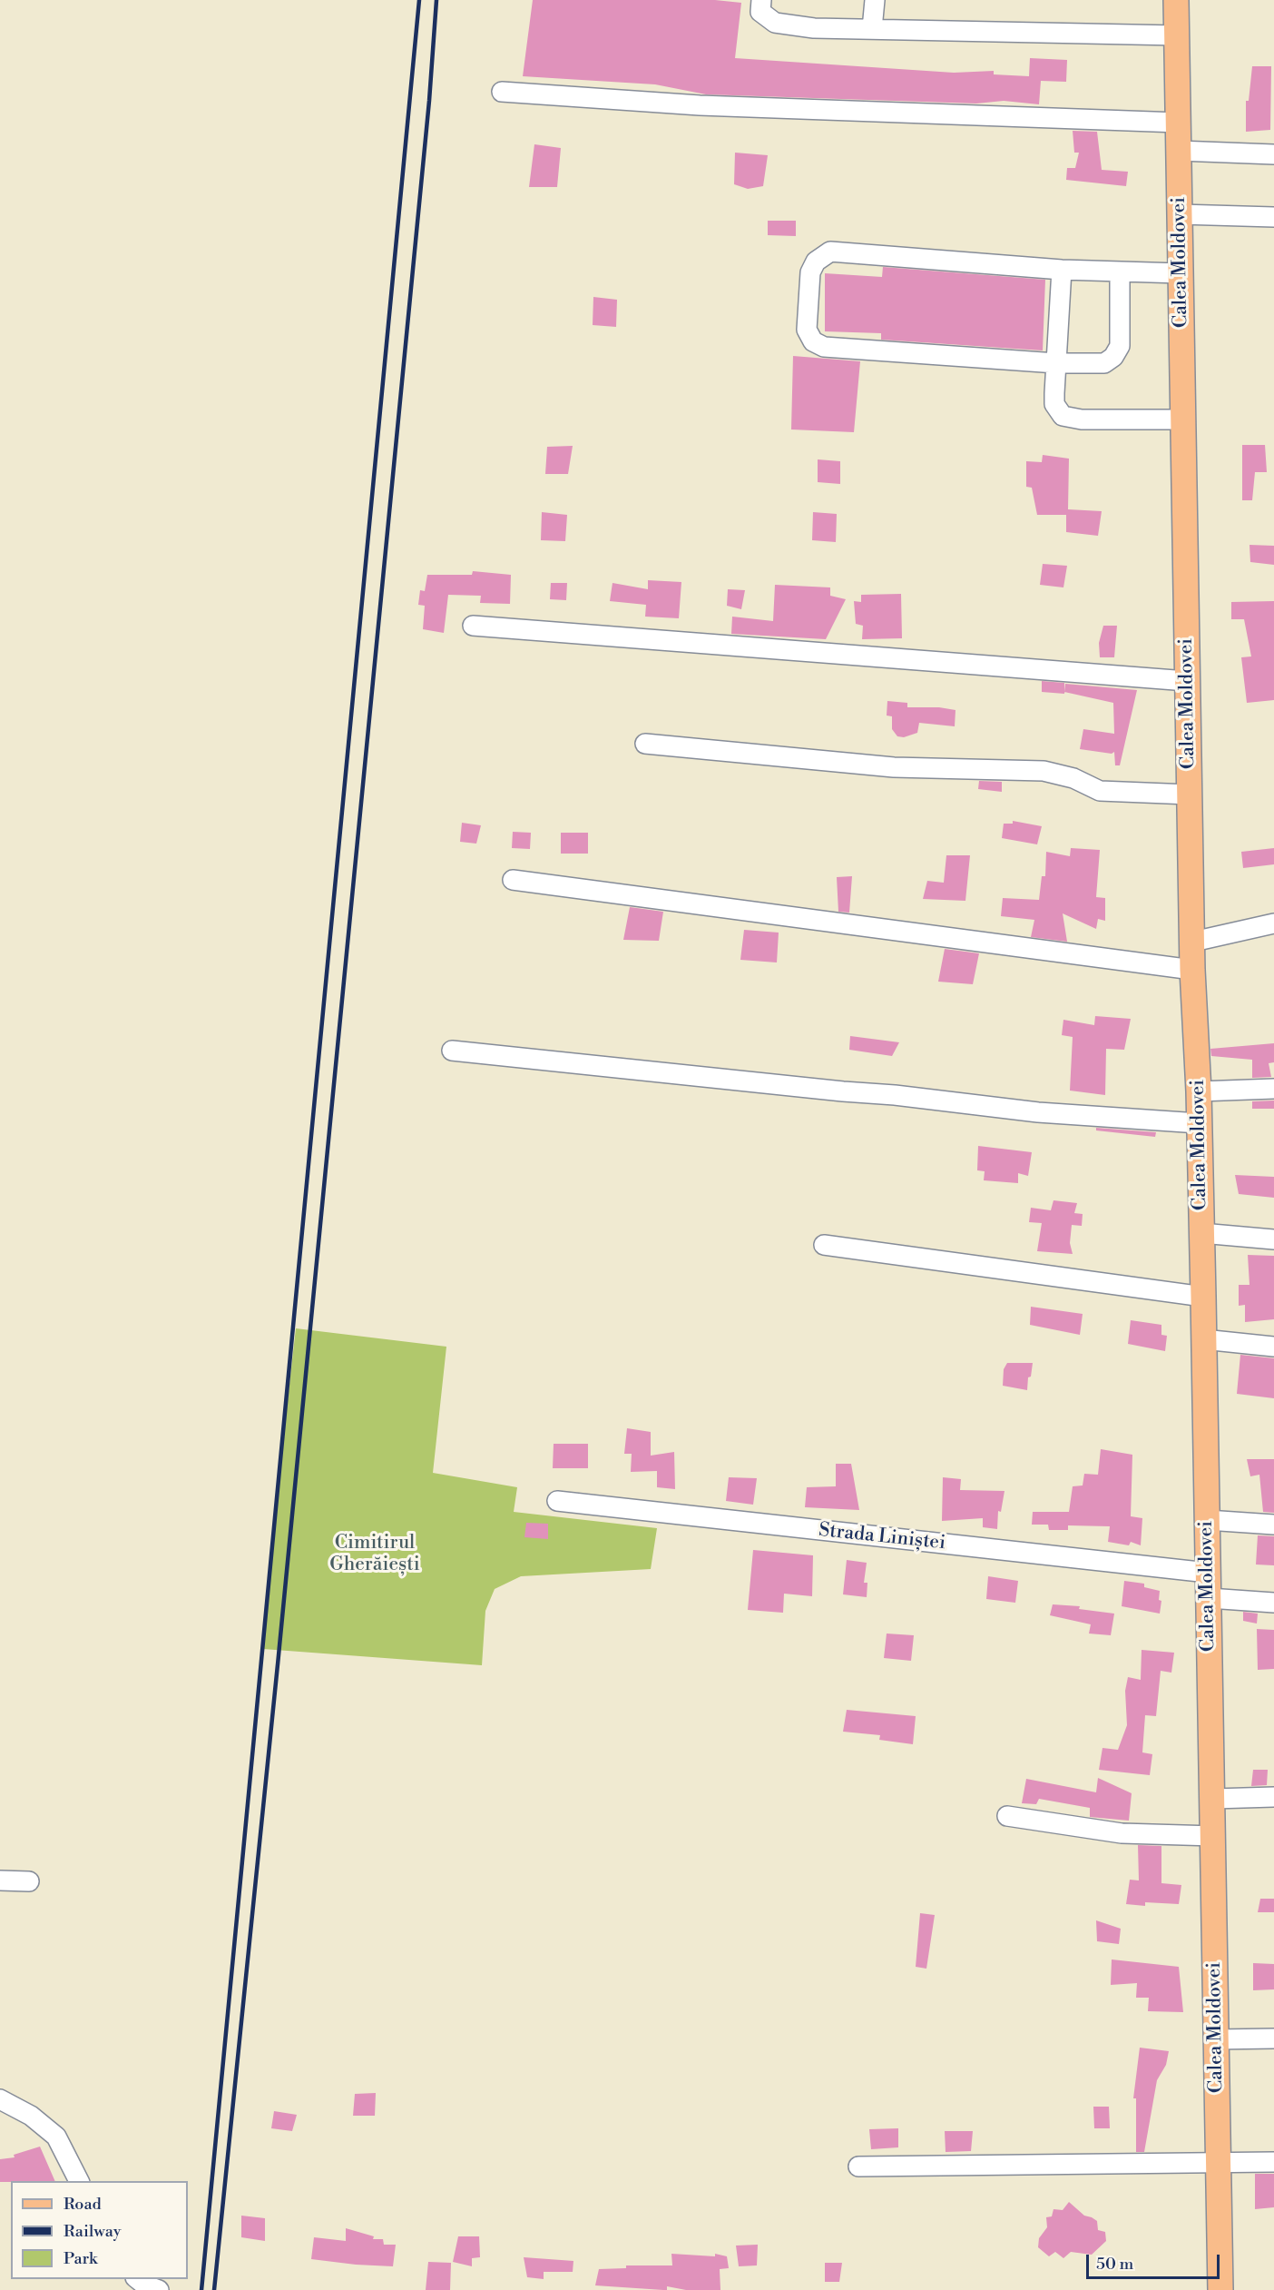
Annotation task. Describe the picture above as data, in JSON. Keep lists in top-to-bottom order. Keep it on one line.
{"streets":{"main road":["Calea Moldovei"],"street":["Strada Liniștei"]},"crossings":[["Calea Moldovei","Strada Liniștei"]],"parks":["Cimitirul Gherăiești"],"legend":["Road","Railway","Park"],"scale_bar":"50 m"}
